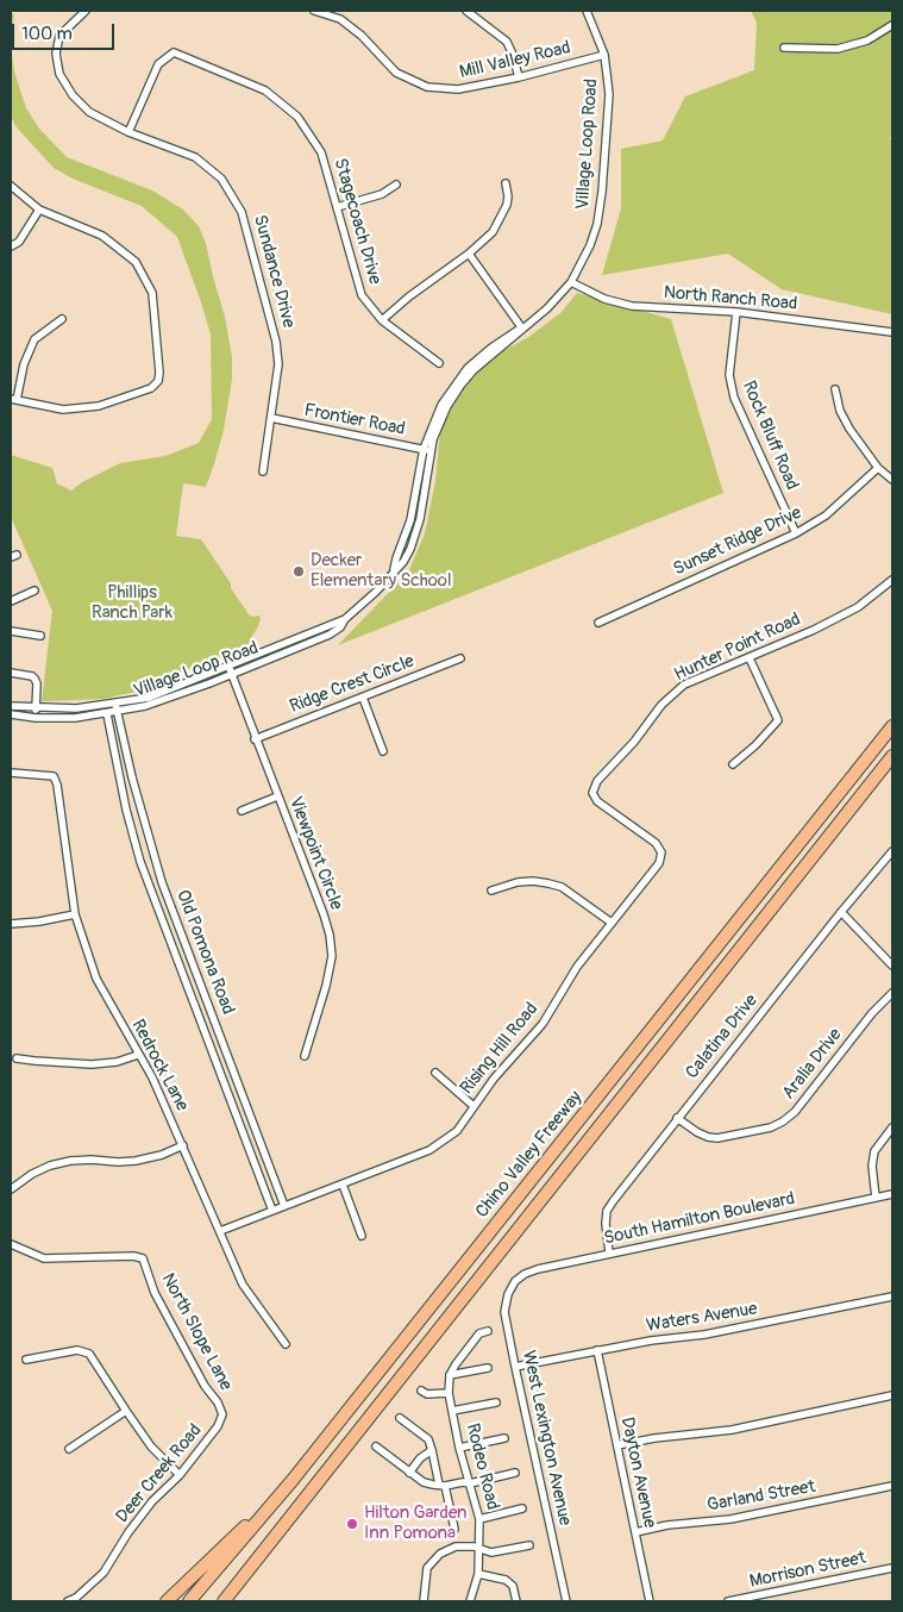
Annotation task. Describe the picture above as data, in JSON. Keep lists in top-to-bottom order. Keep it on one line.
{"streets":{"highway":["Chino Valley Freeway"],"street":["Mill Valley Road","Village Loop Road","Stagecoach Drive","Sundance Drive","North Ranch Road","Frontier Road","Rock Bluff Road","Sunset Ridge Drive","Hunter Point Road","Ridge Crest Circle","Viewpoint Circle","Old Pomona Road","Calatina Drive","Rising Hill Road","Aralia Drive","Redrock Lane","South Hamilton Boulevard","Waters Avenue","North Slope Lane","West Lexington Avenue","Rodeo Road","Dayton Avenue","Deer Creek Road","Garland Street","Morrison Street"]},"crossings":[["Mill Valley Road","Village Loop Road"],["Village Loop Road","North Ranch Road"],["Village Loop Road","Frontier Road"],["Village Loop Road","Viewpoint Circle"],["Village Loop Road","Old Pomona Road"],["Stagecoach Drive","Sundance Drive"],["Sundance Drive","Frontier Road"],["North Ranch Road","Rock Bluff Road"],["Rock Bluff Road","Sunset Ridge Drive"],["Hunter Point Road","Rising Hill Road"],["Ridge Crest Circle","Viewpoint Circle"],["Old Pomona Road","Rising Hill Road"],["Calatina Drive","Aralia Drive"],["Calatina Drive","South Hamilton Boulevard"],["Rising Hill Road","Redrock Lane"],["South Hamilton Boulevard","West Lexington Avenue"],["Waters Avenue","West Lexington Avenue"],["Waters Avenue","Dayton Avenue"],["North Slope Lane","Deer Creek Road"],["Dayton Avenue","Garland Street"]],"parks":["Phillips Ranch Park"],"places":["Decker Elementary School","Hilton Garden Inn Pomona"],"scale_bar":"100 m"}
